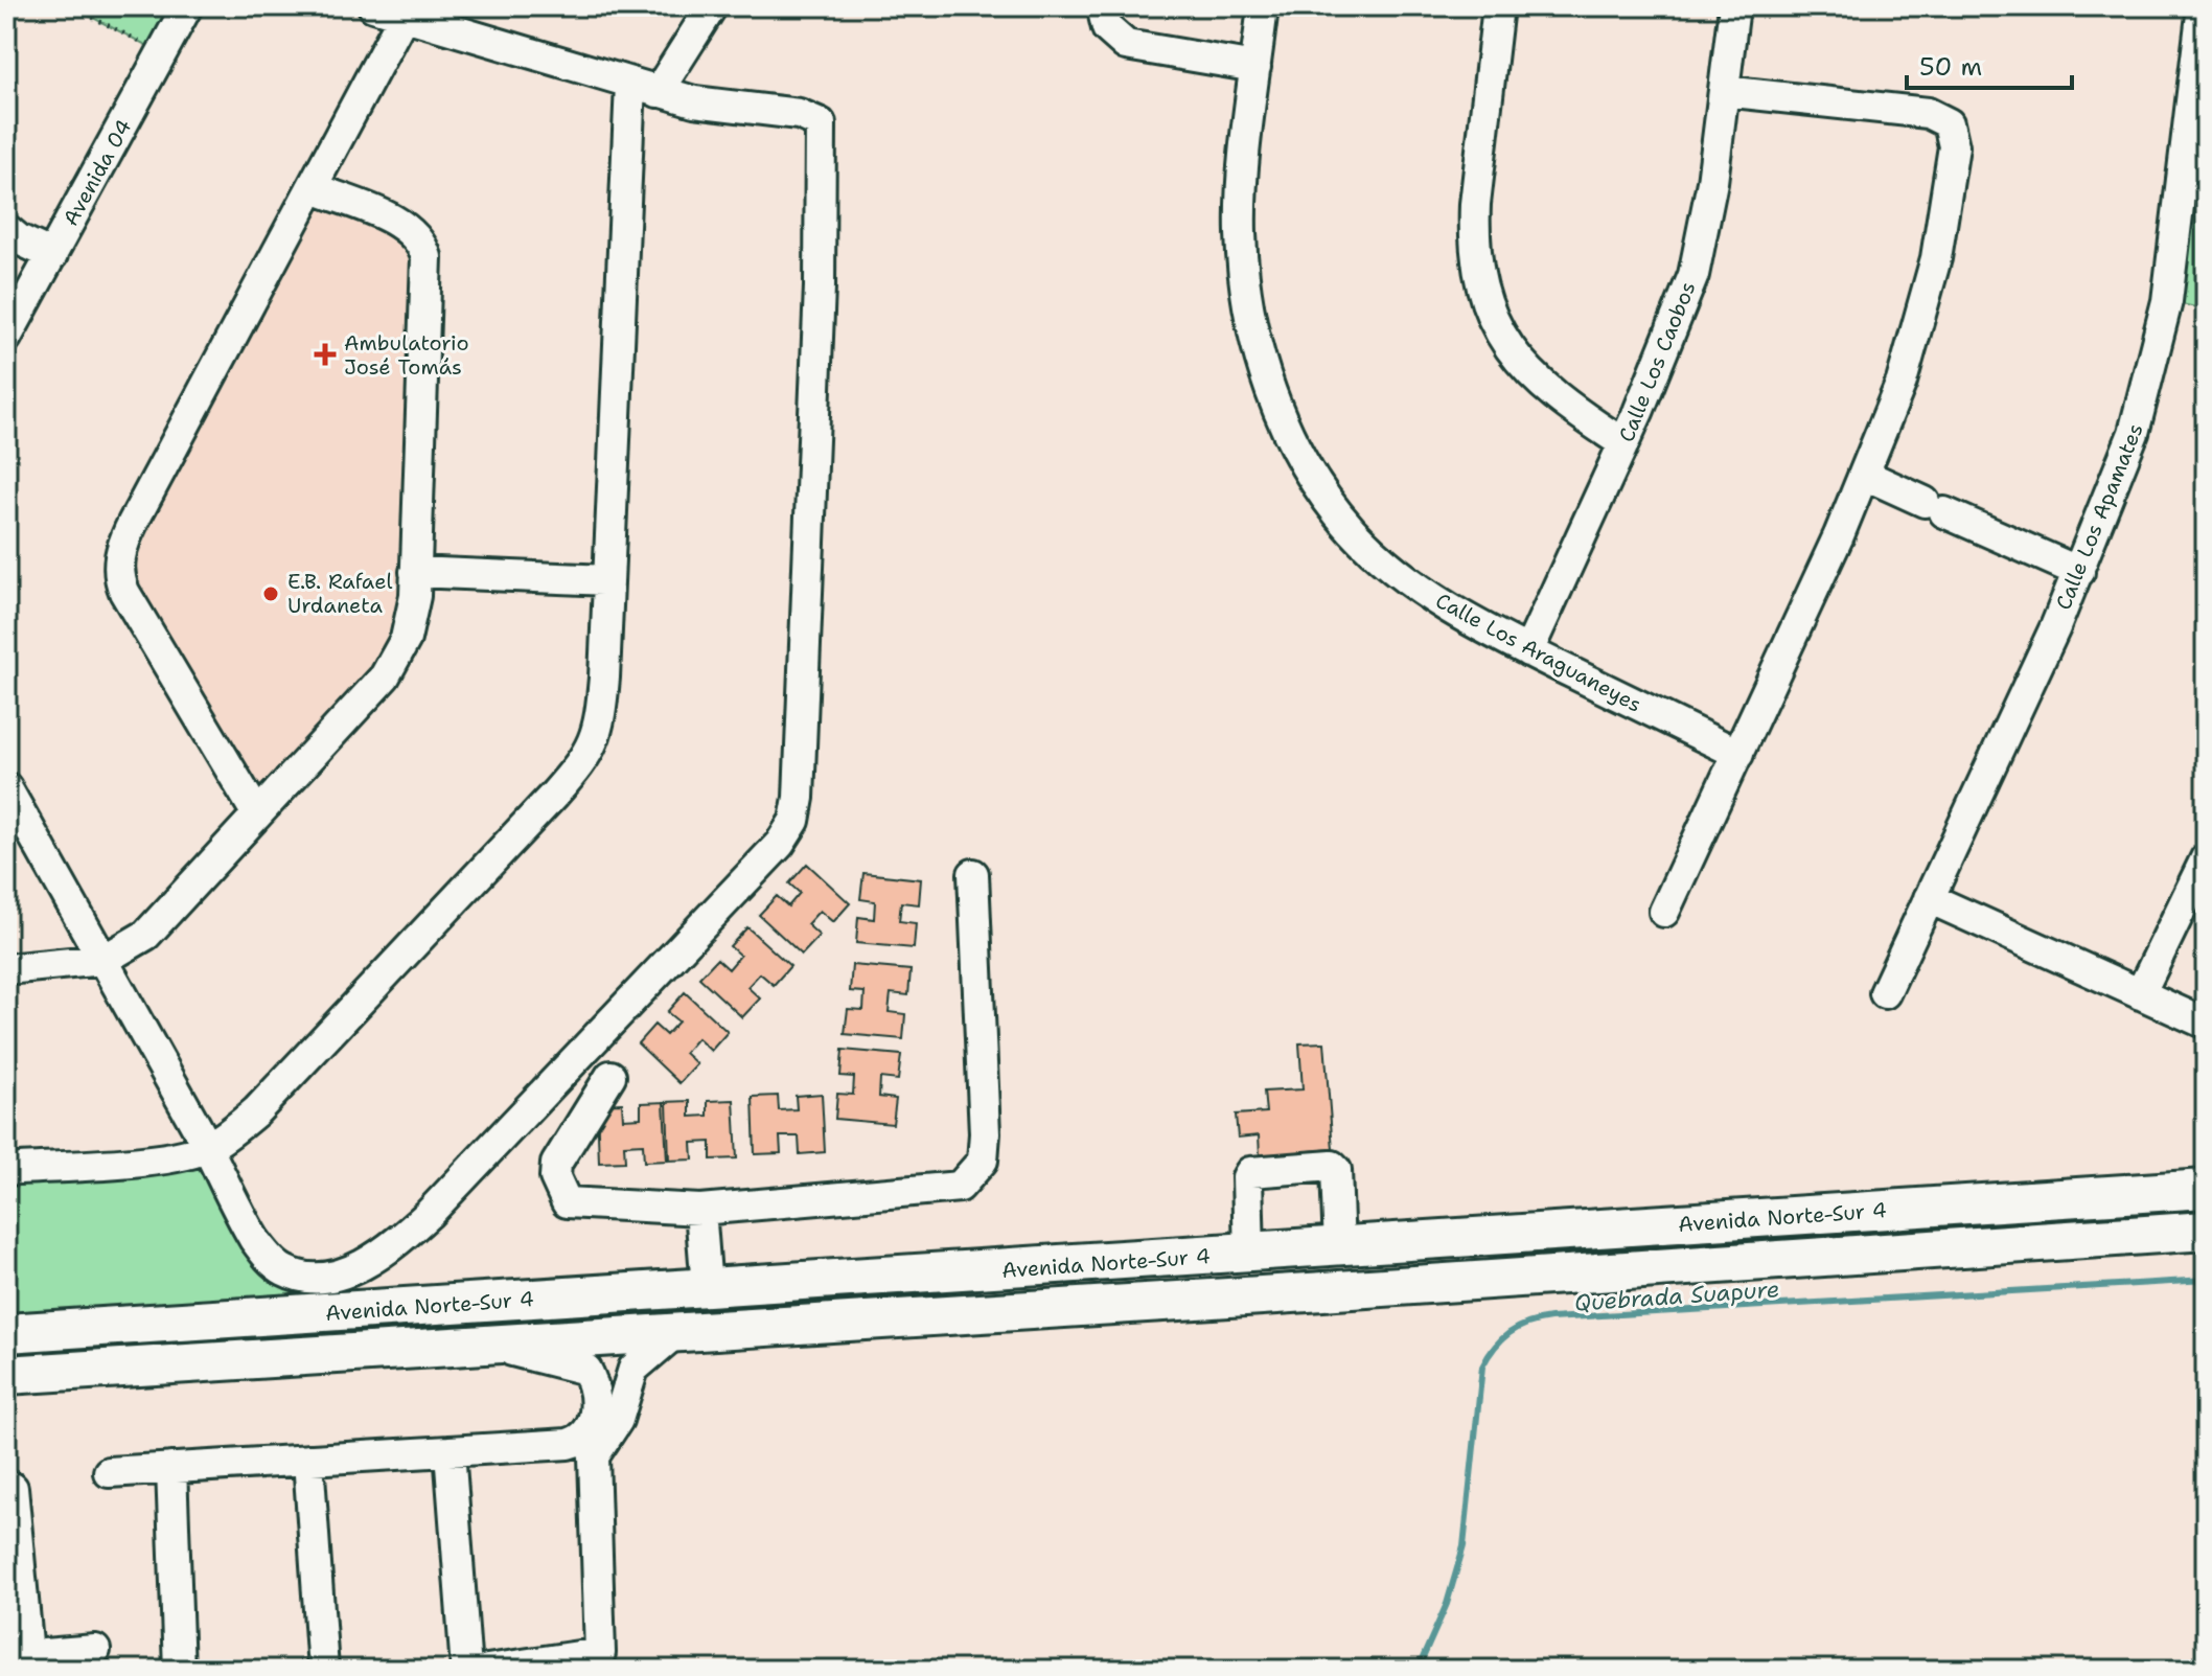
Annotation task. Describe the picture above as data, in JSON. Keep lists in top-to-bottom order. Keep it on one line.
{"streets":{"main road":["Avenida Norte-Sur 4"],"street":["Avenida 04","Calle Los Caobos","Calle Los Apamates","Calle Los Araguaneyes"]},"crossings":[["Calle Los Caobos","Calle Los Araguaneyes"]],"water":["Quebrada Suapure"],"places":{"health":["Ambulatorio José Tomás"],"other":["E.B. Rafael Urdaneta"]},"scale_bar":"50 m"}
